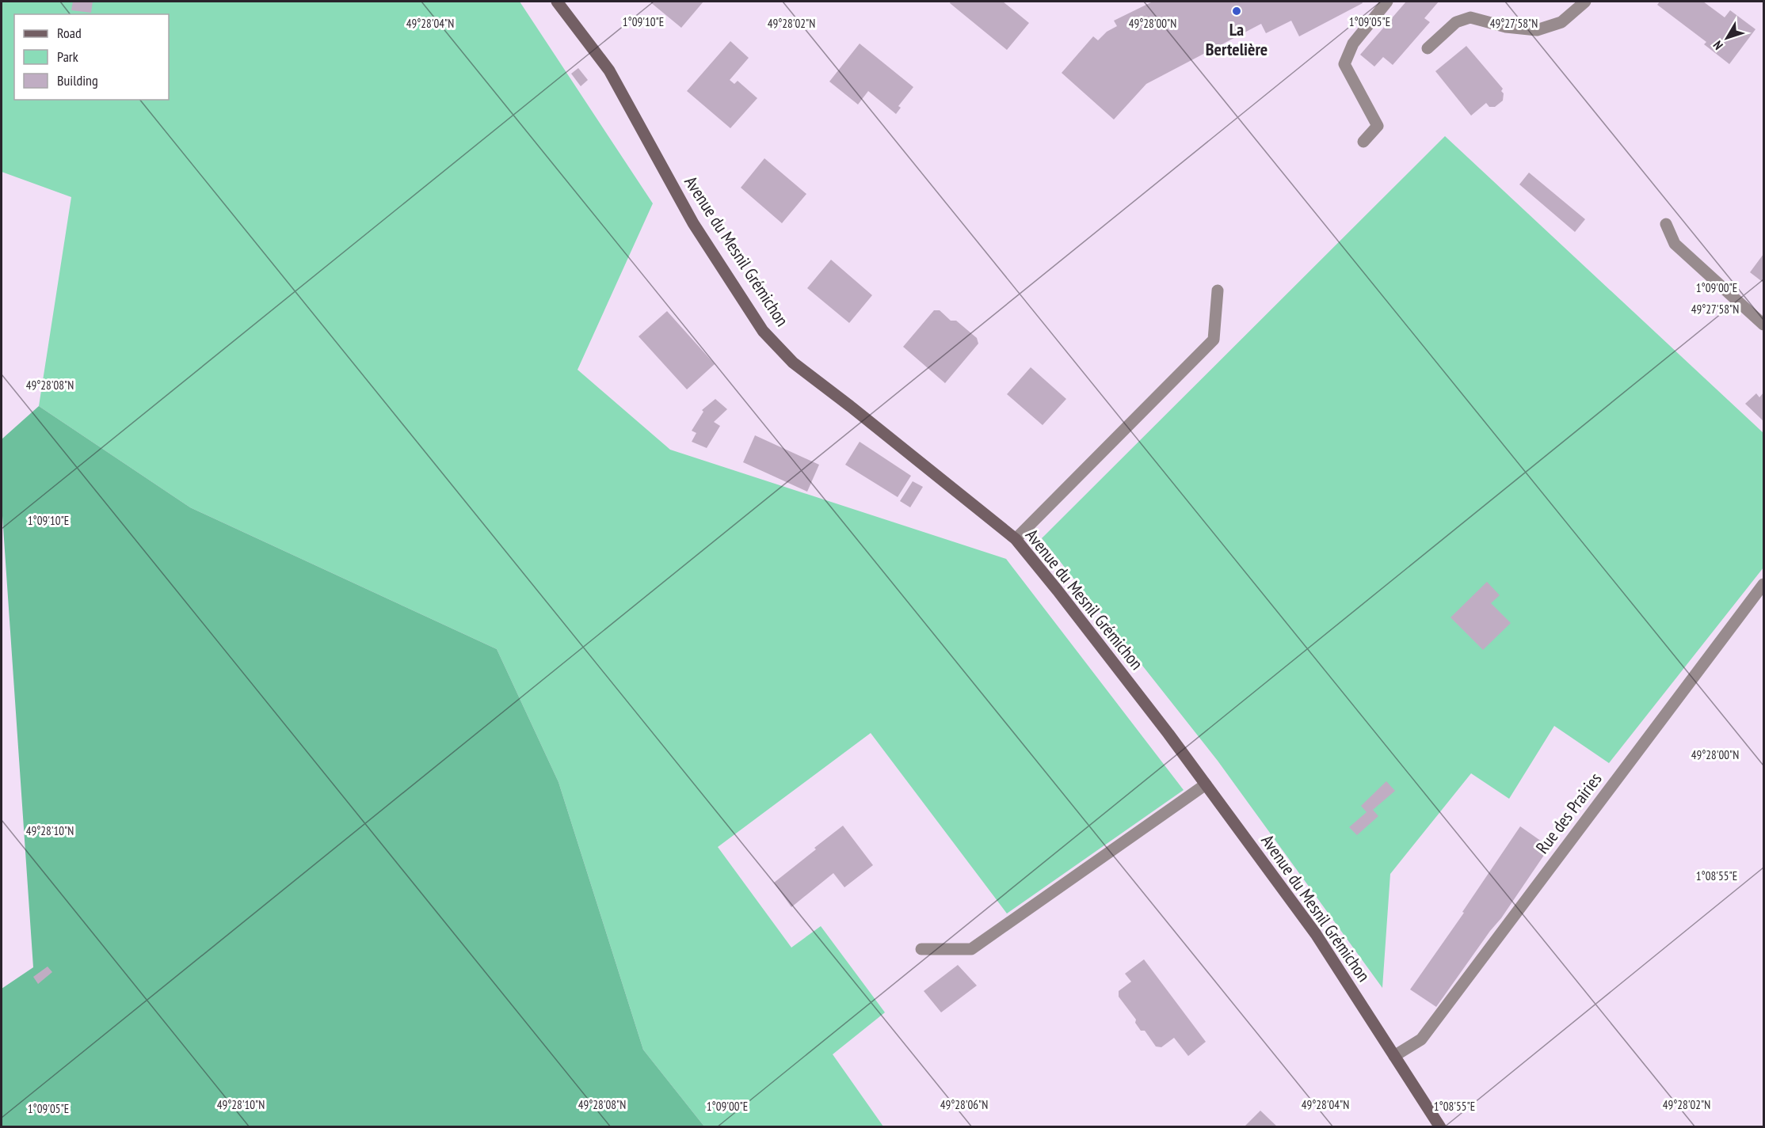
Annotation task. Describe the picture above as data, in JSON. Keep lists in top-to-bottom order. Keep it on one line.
{"streets":{"street":["Avenue du Mesnil Grémichon","Rue des Prairies"]},"crossings":[["Avenue du Mesnil Grémichon","Rue des Prairies"]],"places":["La Bertelière"],"legend":["Road","Park","Building"],"north":"bottom left","coordinates":["1°09'10\"E","1°09'05\"E","49°27'58\"N","49°28'04\"N","49°28'02\"N","49°28'00\"N","1°09'00\"E","49°28'08\"N","49°28'10\"N","1°08'55\"E","49°28'06\"N"]}
